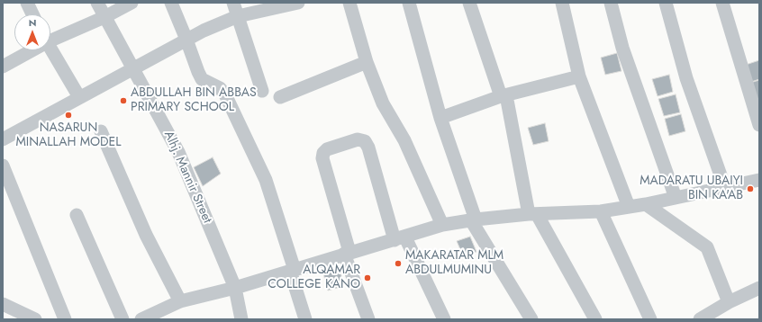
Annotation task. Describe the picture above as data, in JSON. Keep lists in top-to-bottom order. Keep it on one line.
{"streets":{"street":["Alhj. Mannir Street"]},"places":["ABDULLAH BIN ABBAS PRIMARY SCHOOL","NASARUN MINALLAH MODEL","MADARATU UBAIYI BIN KA'AB","MAKARATAR MLM ABDULMUMINU","ALQAMAR COLLEGE KANO"],"north":"top"}
